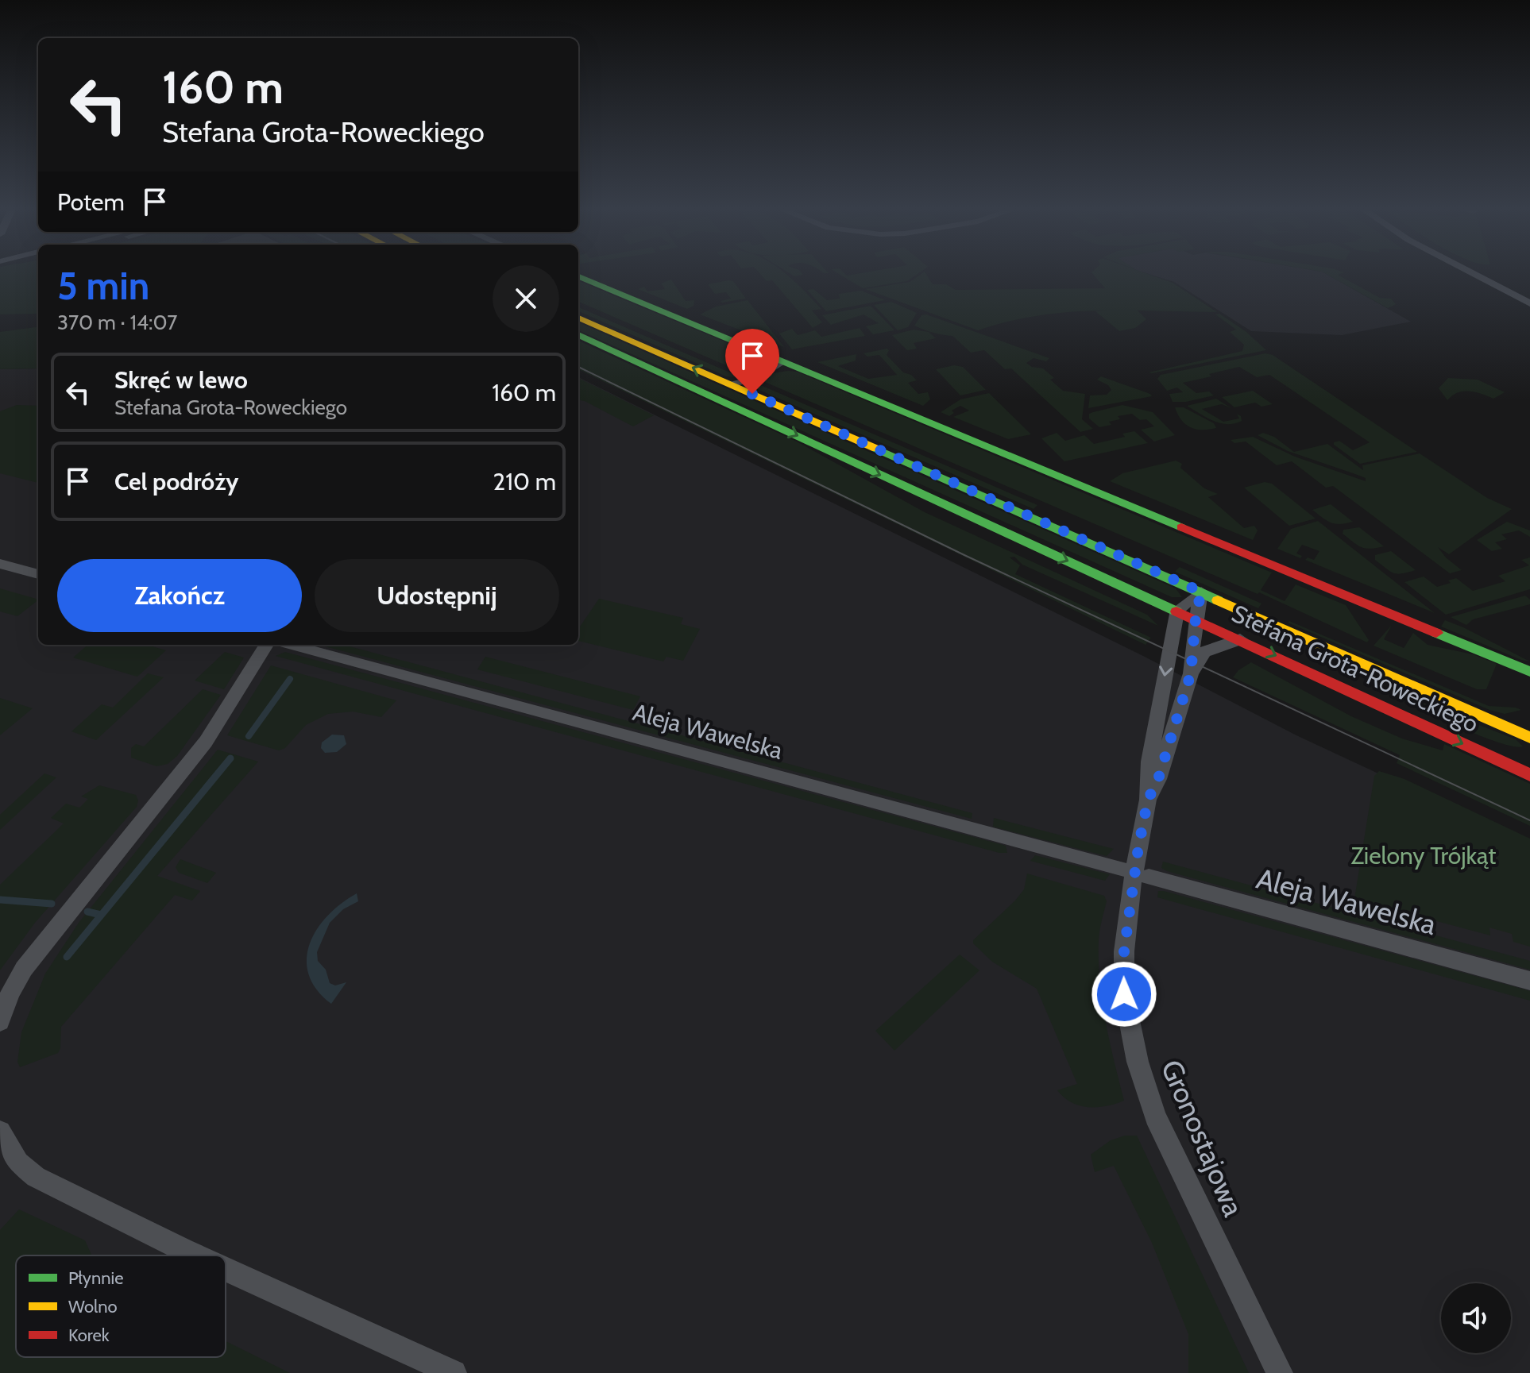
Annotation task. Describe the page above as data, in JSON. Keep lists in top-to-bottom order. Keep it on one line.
{"streets":{"main road":["Stefana Grota-Roweckiego"],"street":["Aleja Wawelska","Gronostajowa"]},"crossings":[["Stefana Grota-Roweckiego","Gronostajowa"]],"parks":["Zielony Trójkąt"],"legend":["Płynnie","Wolno","Korek"],"page":{"turn":["160 m","Stefana Grota-Roweckiego"],"then":"Potem","heading":["5 min","370 m · 14:07"],"list":[{"name":"Skręć w lewo","note":"Stefana Grota-Roweckiego","value":"160 m"},{"name":"Cel podróży","value":"210 m"}],"buttons":["Zakończ","Udostępnij"]}}
